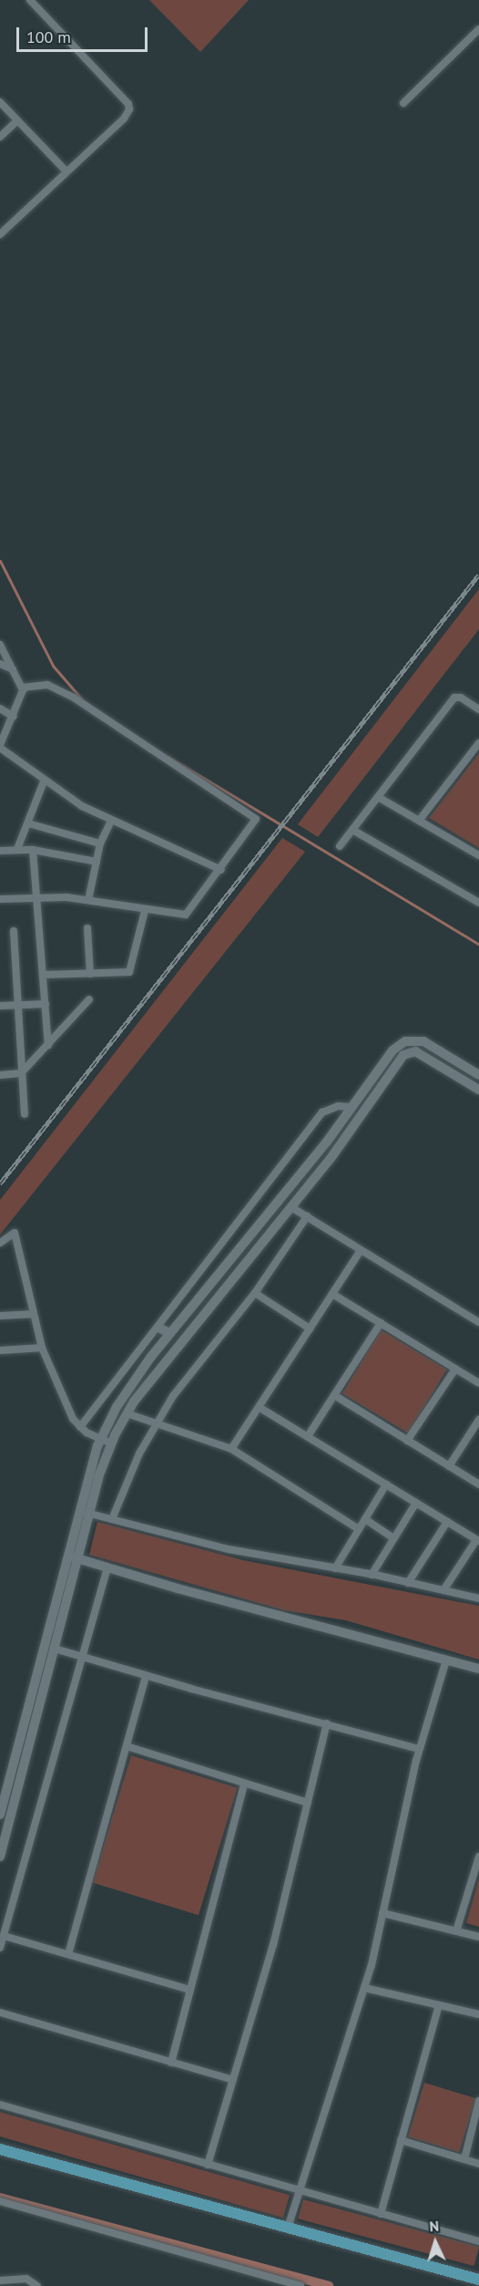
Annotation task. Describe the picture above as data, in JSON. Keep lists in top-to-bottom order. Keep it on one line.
{"scale_bar":"100 m","north":"top"}
